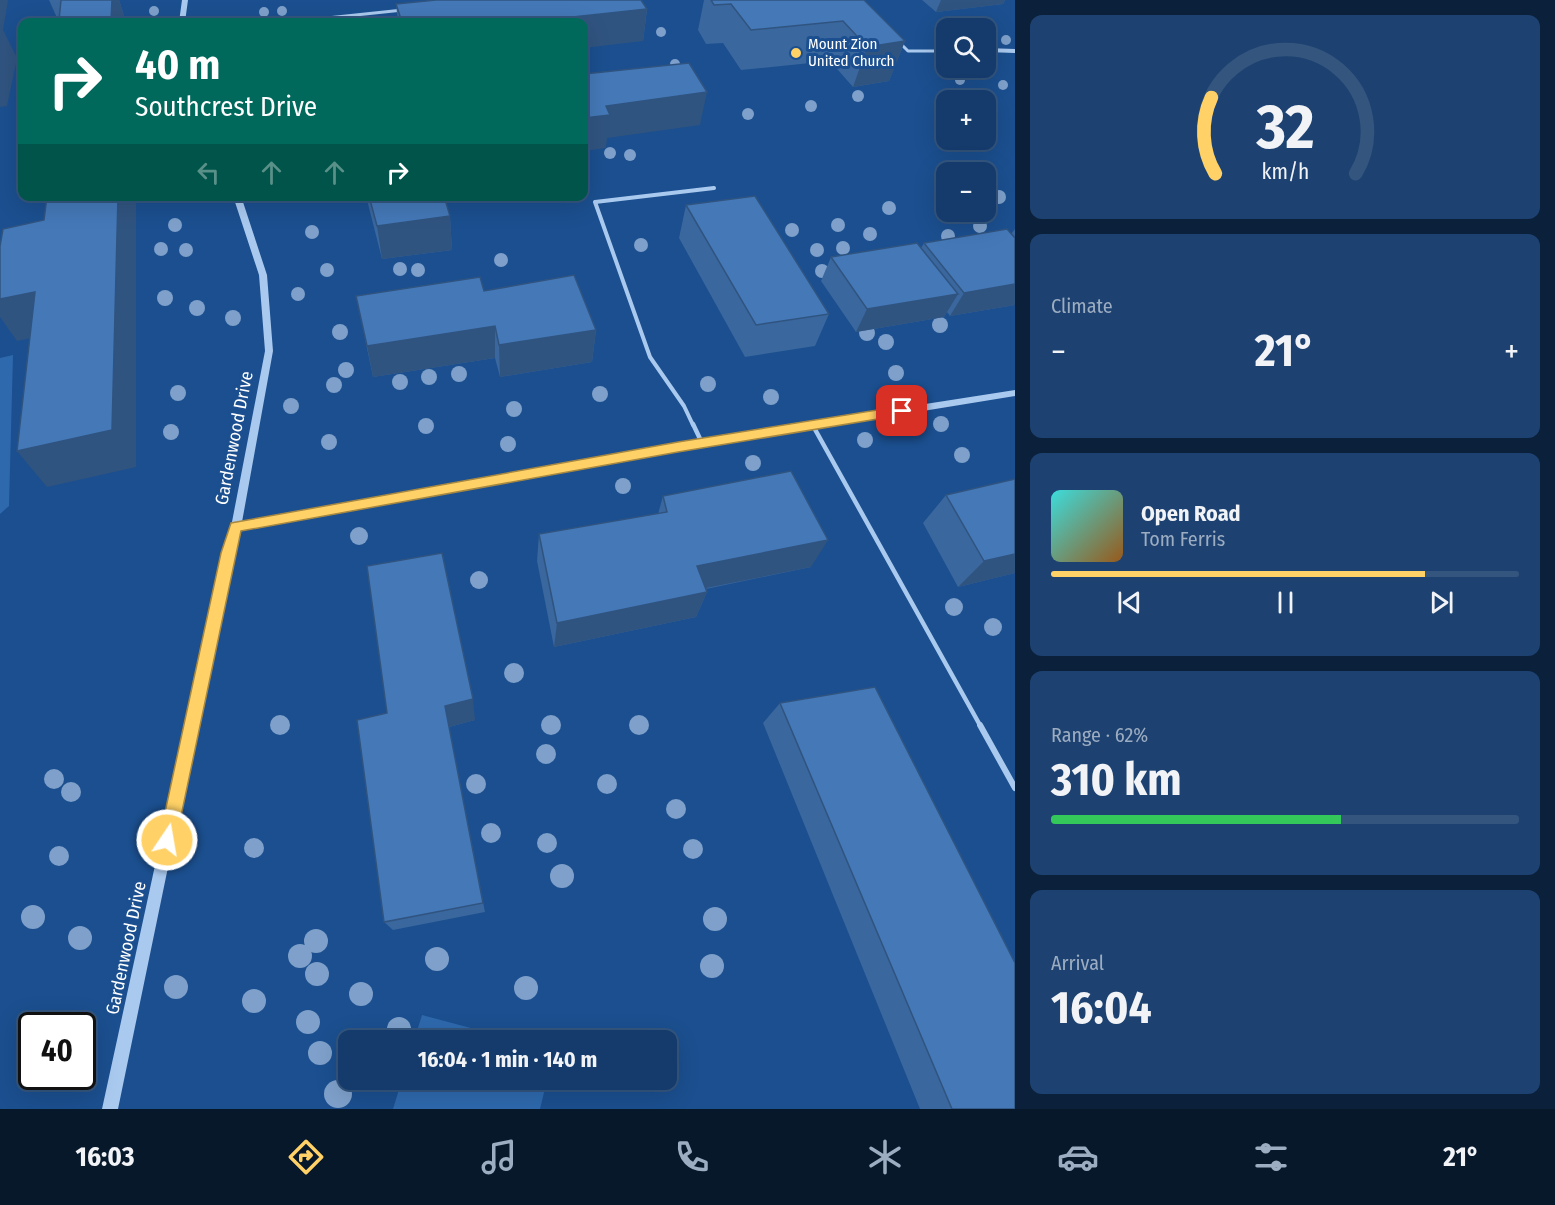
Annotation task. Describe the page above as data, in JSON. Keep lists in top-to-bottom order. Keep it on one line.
{"streets":{"street":["Gardenwood Drive"]},"places":["Mount Zion United Church"],"page":{"map_buttons":["+","−"],"turn":["40 m","Southcrest Drive"],"tile":["Climate",["Range · 62%","310 km"],["Arrival","16:04"]],"heat":["−","21°","+"],"song":["Open Road","Tom Ferris"],"limit":"40","trip":"16:04 · 1 min · 140 m","tabs":["16:03","21°"],"gauge":["32","km/h"]}}
